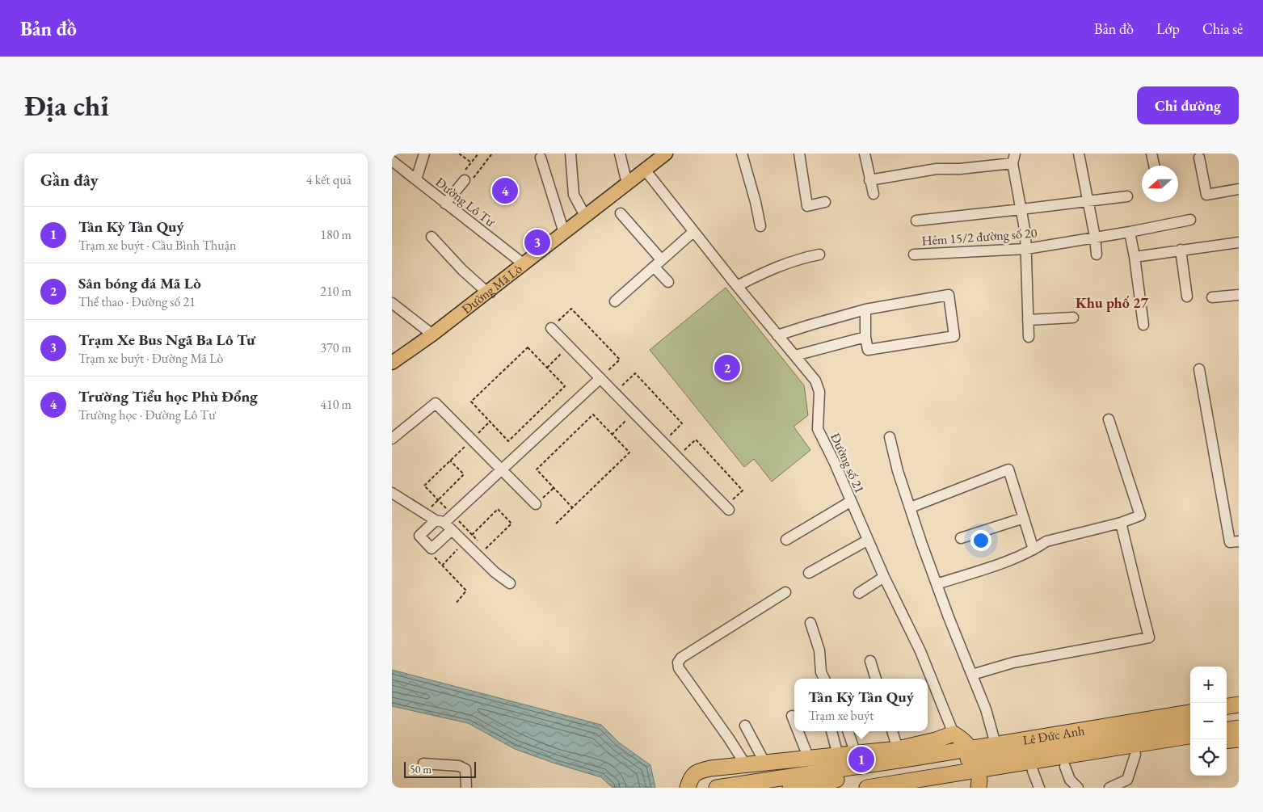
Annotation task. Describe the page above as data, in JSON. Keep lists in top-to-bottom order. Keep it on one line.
{"streets":{"highway":["Lê Đức Anh"],"main road":["Đường Mã Lò"],"street":["Đường Lô Tư","Hẻm 15/2 đường số 20","Đường số 21"]},"crossings":[["Đường Lô Tư","Đường Mã Lò"],["Đường Mã Lò","Đường số 21"]],"districts":["Khu phố 27"],"scale_bar":"50 m","north":"left","page":{"header":"Bản đồ","nav":["Bản đồ","Lớp","Chia sẻ"],"buttons":"Chỉ đường","title":"Địa chỉ","heading":["Gần đây","4 kết quả"],"pins":["4","3","2","1"],"list":[{"mark":"1","name":"Tân Kỳ Tân Quý","note":"Trạm xe buýt · Cầu Bình Thuận","value":"180 m"},{"mark":"2","name":"Sân bóng đá Mã Lò","note":"Thể thao · Đường số 21","value":"210 m"},{"mark":"3","name":"Trạm Xe Bus Ngã Ba Lô Tư","note":"Trạm xe buýt · Đường Mã Lò","value":"370 m"},{"mark":"4","name":"Trường Tiểu học Phù Đổng","note":"Trường học · Đường Lô Tư","value":"410 m"}],"map_buttons":["+","−"],"popup":["Tân Kỳ Tân Quý","Trạm xe buýt"],"scale":"50 m"}}
